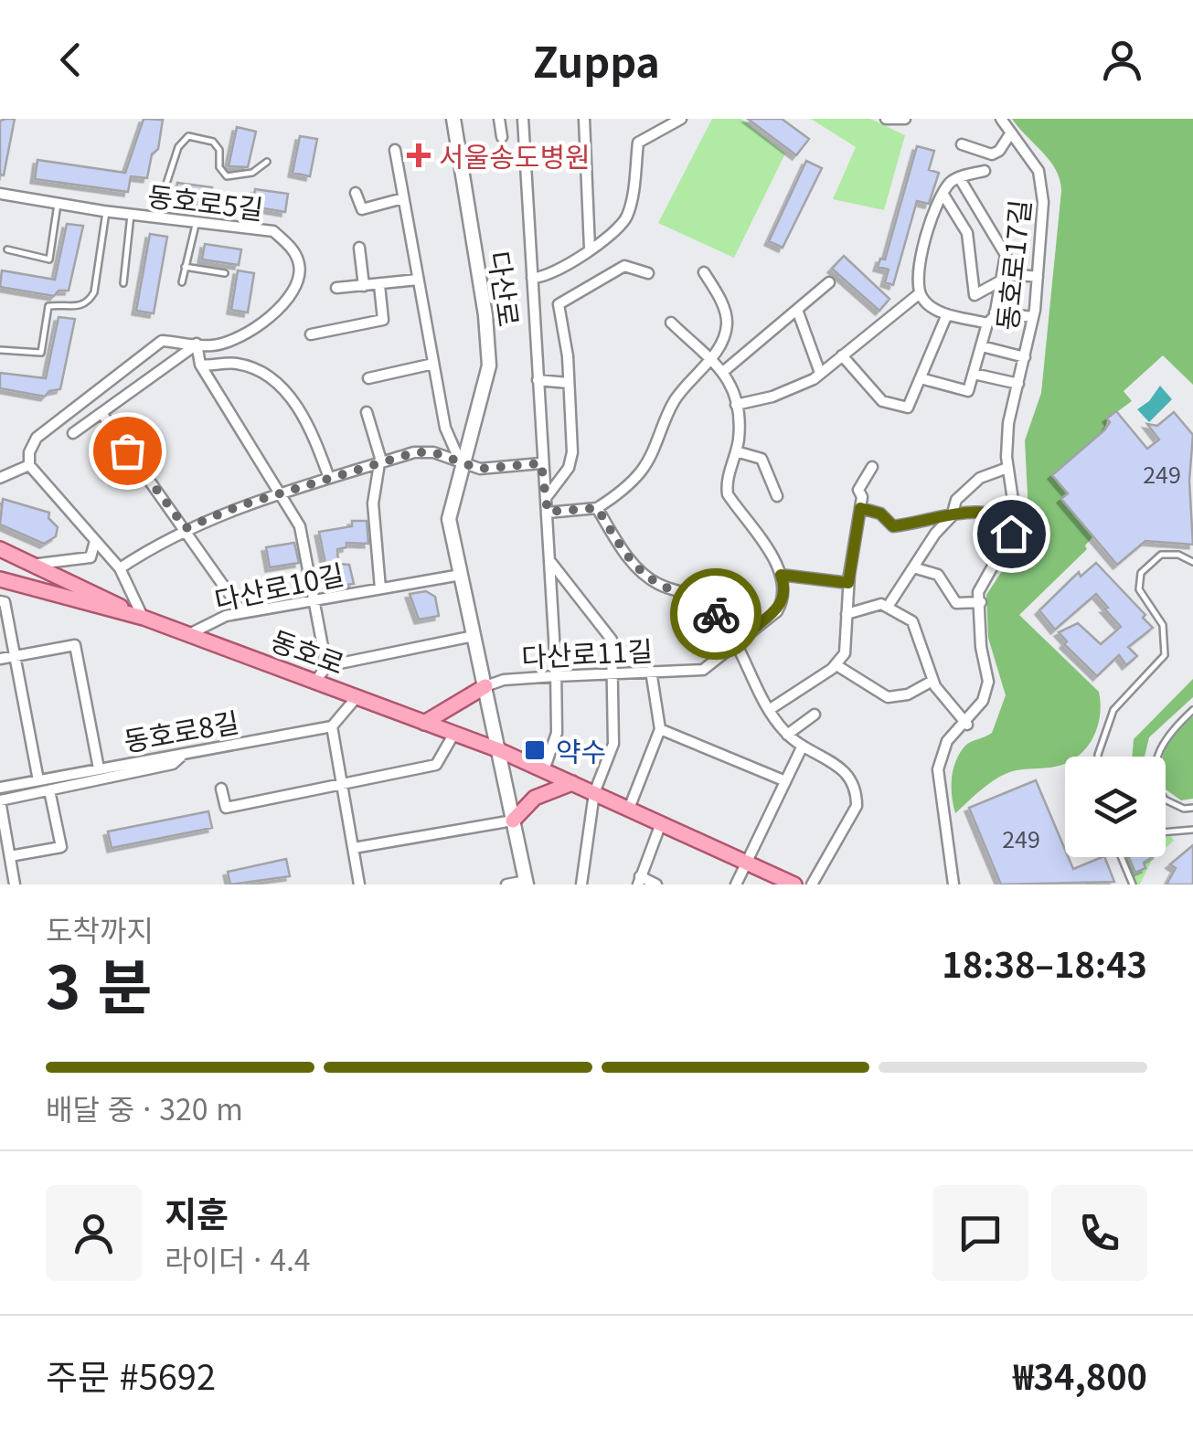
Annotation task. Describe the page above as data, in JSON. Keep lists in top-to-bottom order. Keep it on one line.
{"streets":{"main road":["다산로","동호로"],"street":["동호로5길","동호로17길","다산로10길","다산로11길","동호로8길"]},"crossings":[["다산로","다산로10길"],["다산로","동호로"],["다산로","다산로11길"],["다산로10길","동호로"]],"places":{"health":["서울송도병원"],"transit":["약수"]},"house_numbers":["249","249"],"page":{"header":"Zuppa","heading":["3 분","도착까지","18:38–18:43"],"panel":["지훈","라이더 · 4.4","주문 #5692","₩34,800"],"bar":"배달 중 · 320 m"}}
